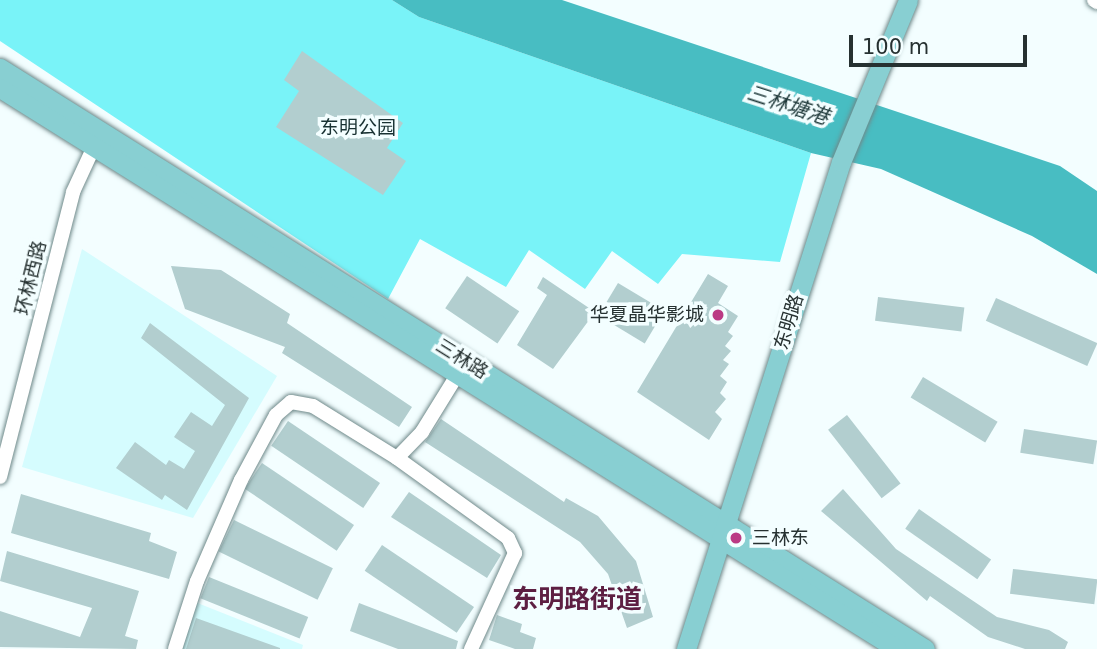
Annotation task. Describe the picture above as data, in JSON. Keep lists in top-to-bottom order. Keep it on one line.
{"streets":{"main road":["东明路","三林路"],"street":["环林西路"]},"crossings":[["环林西路","三林路"],["东明路","三林路"]],"districts":["东明路街道"],"water":["三林塘港"],"parks":["东明公园"],"places":["华夏晶华影城","三林东"],"scale_bar":"100 m"}
